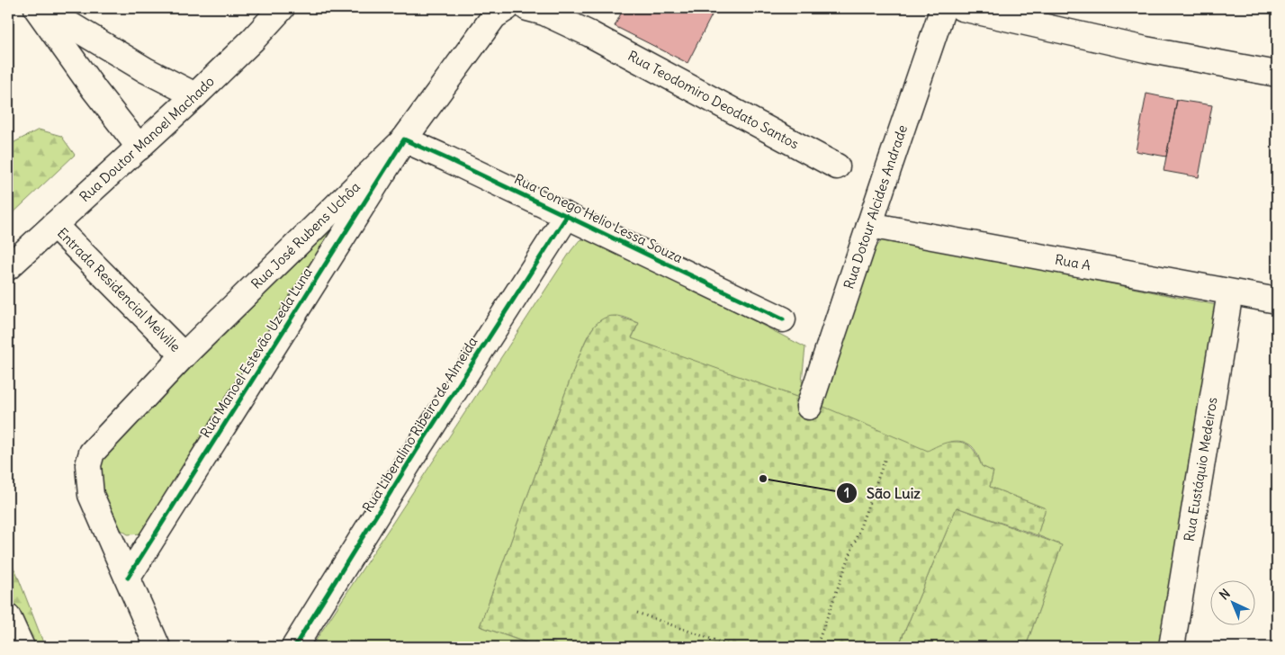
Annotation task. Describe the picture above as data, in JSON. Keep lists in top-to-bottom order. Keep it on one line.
{"streets":{"street":["Rua Teodomiro Deodato Santos","Rua Doutor Manoel Machado","Rua Dotour Alcides Andrade","Rua Conego Helio Lessa Souza","Rua José Rubens Uchôa","Rua A","Entrada Residencial Melville","Rua Manoel Estevão Uzeda Luna","Rua Liberalino Ribeiro de Almeida","Rua Eustáquio Medeiros"]},"crossings":[["Rua Doutor Manoel Machado","Entrada Residencial Melville"],["Rua Dotour Alcides Andrade","Rua A"],["Rua Conego Helio Lessa Souza","Rua José Rubens Uchôa"],["Rua Conego Helio Lessa Souza","Rua Manoel Estevão Uzeda Luna"],["Rua Conego Helio Lessa Souza","Rua Liberalino Ribeiro de Almeida"],["Rua José Rubens Uchôa","Entrada Residencial Melville"],["Rua José Rubens Uchôa","Rua Manoel Estevão Uzeda Luna"],["Rua A","Rua Eustáquio Medeiros"]],"places":["São Luiz"],"north":"top left"}
